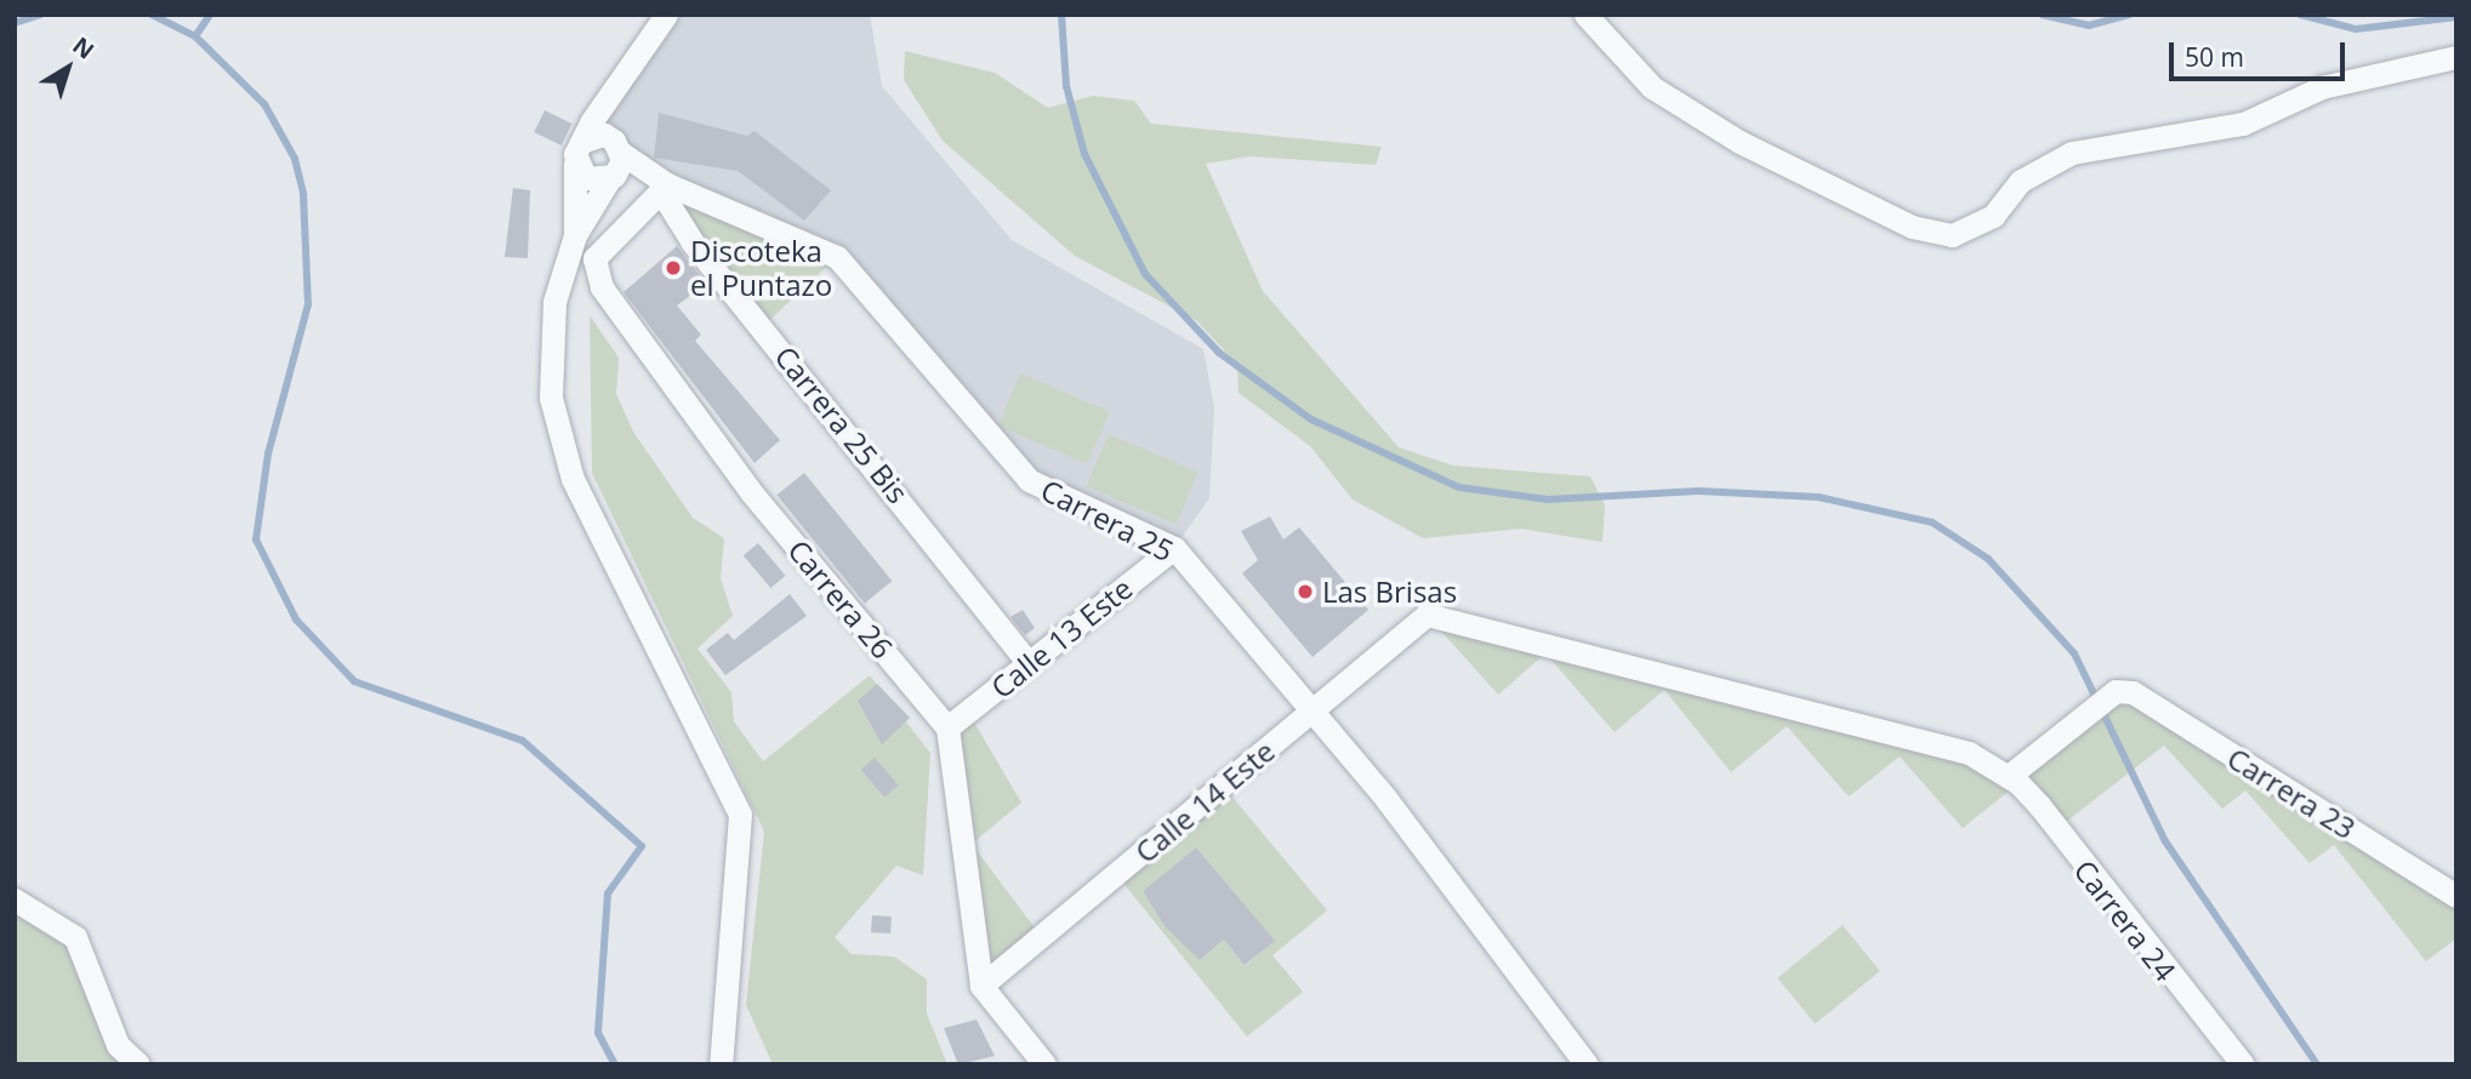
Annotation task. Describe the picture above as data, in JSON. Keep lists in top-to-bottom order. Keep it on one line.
{"streets":{"street":["Carrera 25 Bis","Carrera 25","Carrera 26","Calle 13 Este","Carrera 23","Calle 14 Este","Carrera 24"]},"crossings":[["Carrera 25 Bis","Carrera 25"],["Carrera 25 Bis","Carrera 26"],["Carrera 25 Bis","Calle 13 Este"],["Carrera 25","Carrera 26"],["Carrera 25","Calle 13 Este"],["Carrera 25","Calle 14 Este"],["Carrera 26","Calle 13 Este"],["Carrera 23","Calle 14 Este"],["Carrera 23","Carrera 24"],["Calle 14 Este","Carrera 24"]],"places":["Discoteka el Puntazo","Las Brisas"],"scale_bar":"50 m","north":"top right"}
